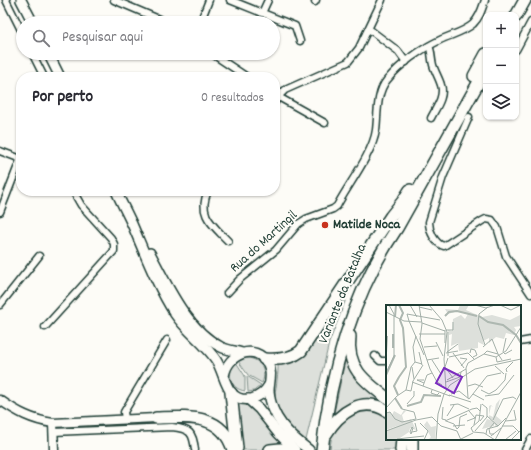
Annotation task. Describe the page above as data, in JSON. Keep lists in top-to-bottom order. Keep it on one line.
{"streets":{"highway":["Variante da Batalha"],"street":["Rua do Martingil"]},"places":["Matilde Noca"],"page":{"map_buttons":["+","−"],"search":"Pesquisar aqui","heading":["Por perto","0 resultados"]}}
